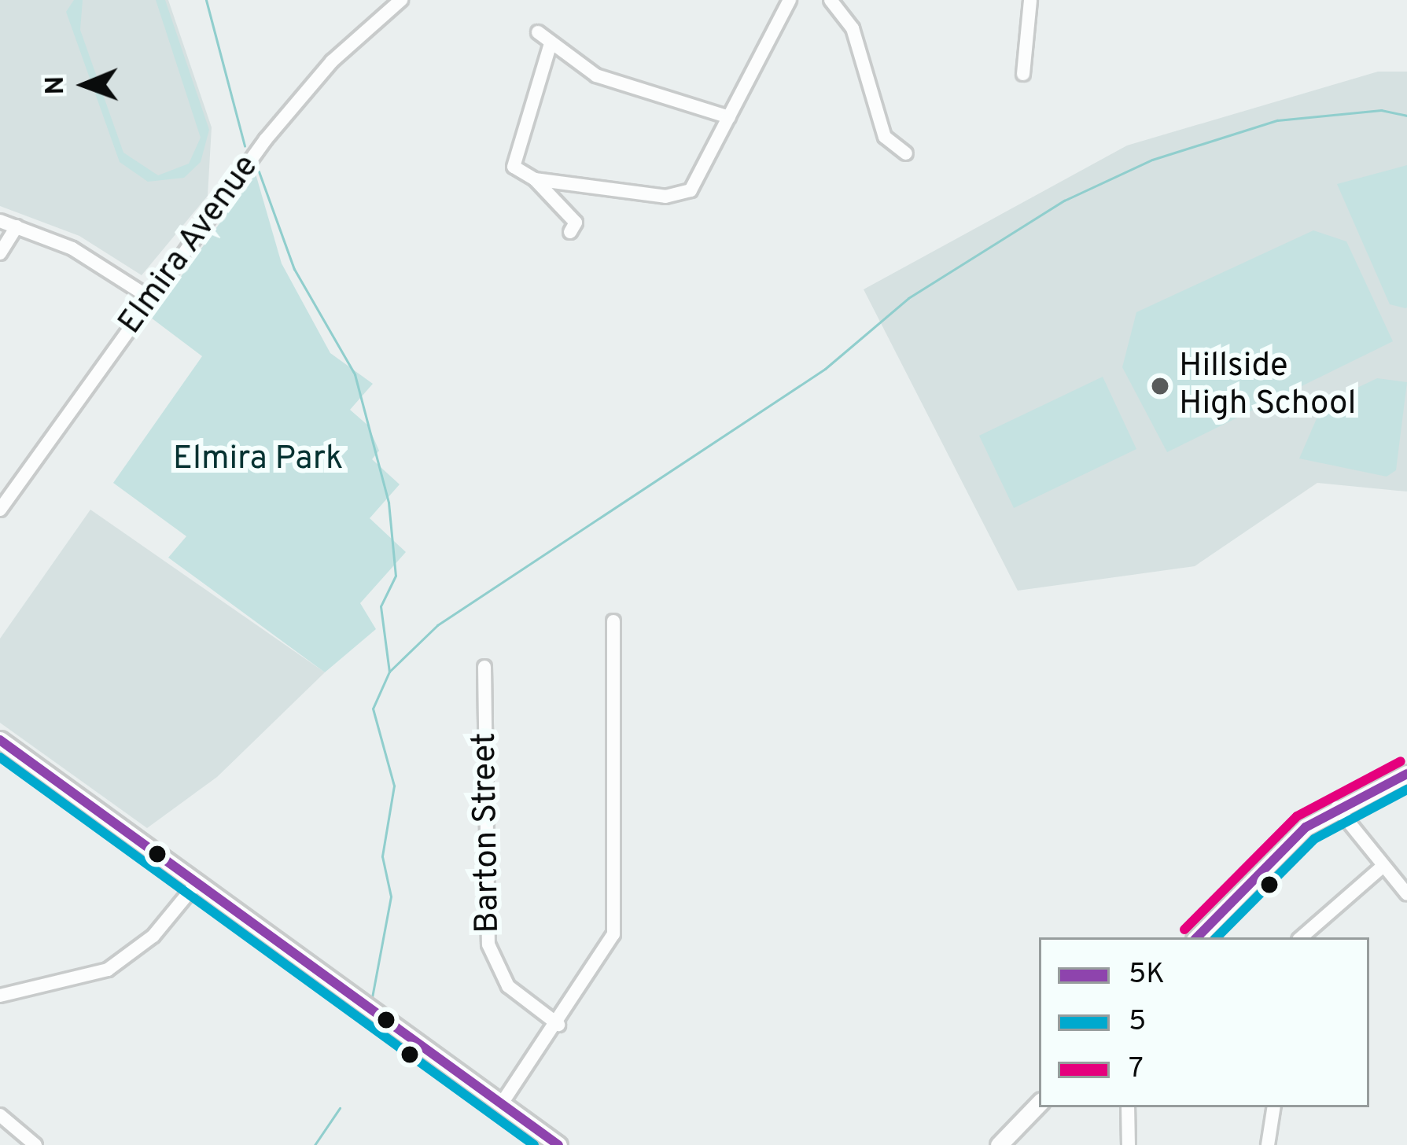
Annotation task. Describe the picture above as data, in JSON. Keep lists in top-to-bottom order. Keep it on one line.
{"streets":{"street":["Elmira Avenue","Barton Street"]},"parks":["Elmira Park"],"places":["Hillside High School"],"lines":["transit line 5K","transit line 5","transit line 7"],"legend":["5K","5","7"],"north":"left"}
